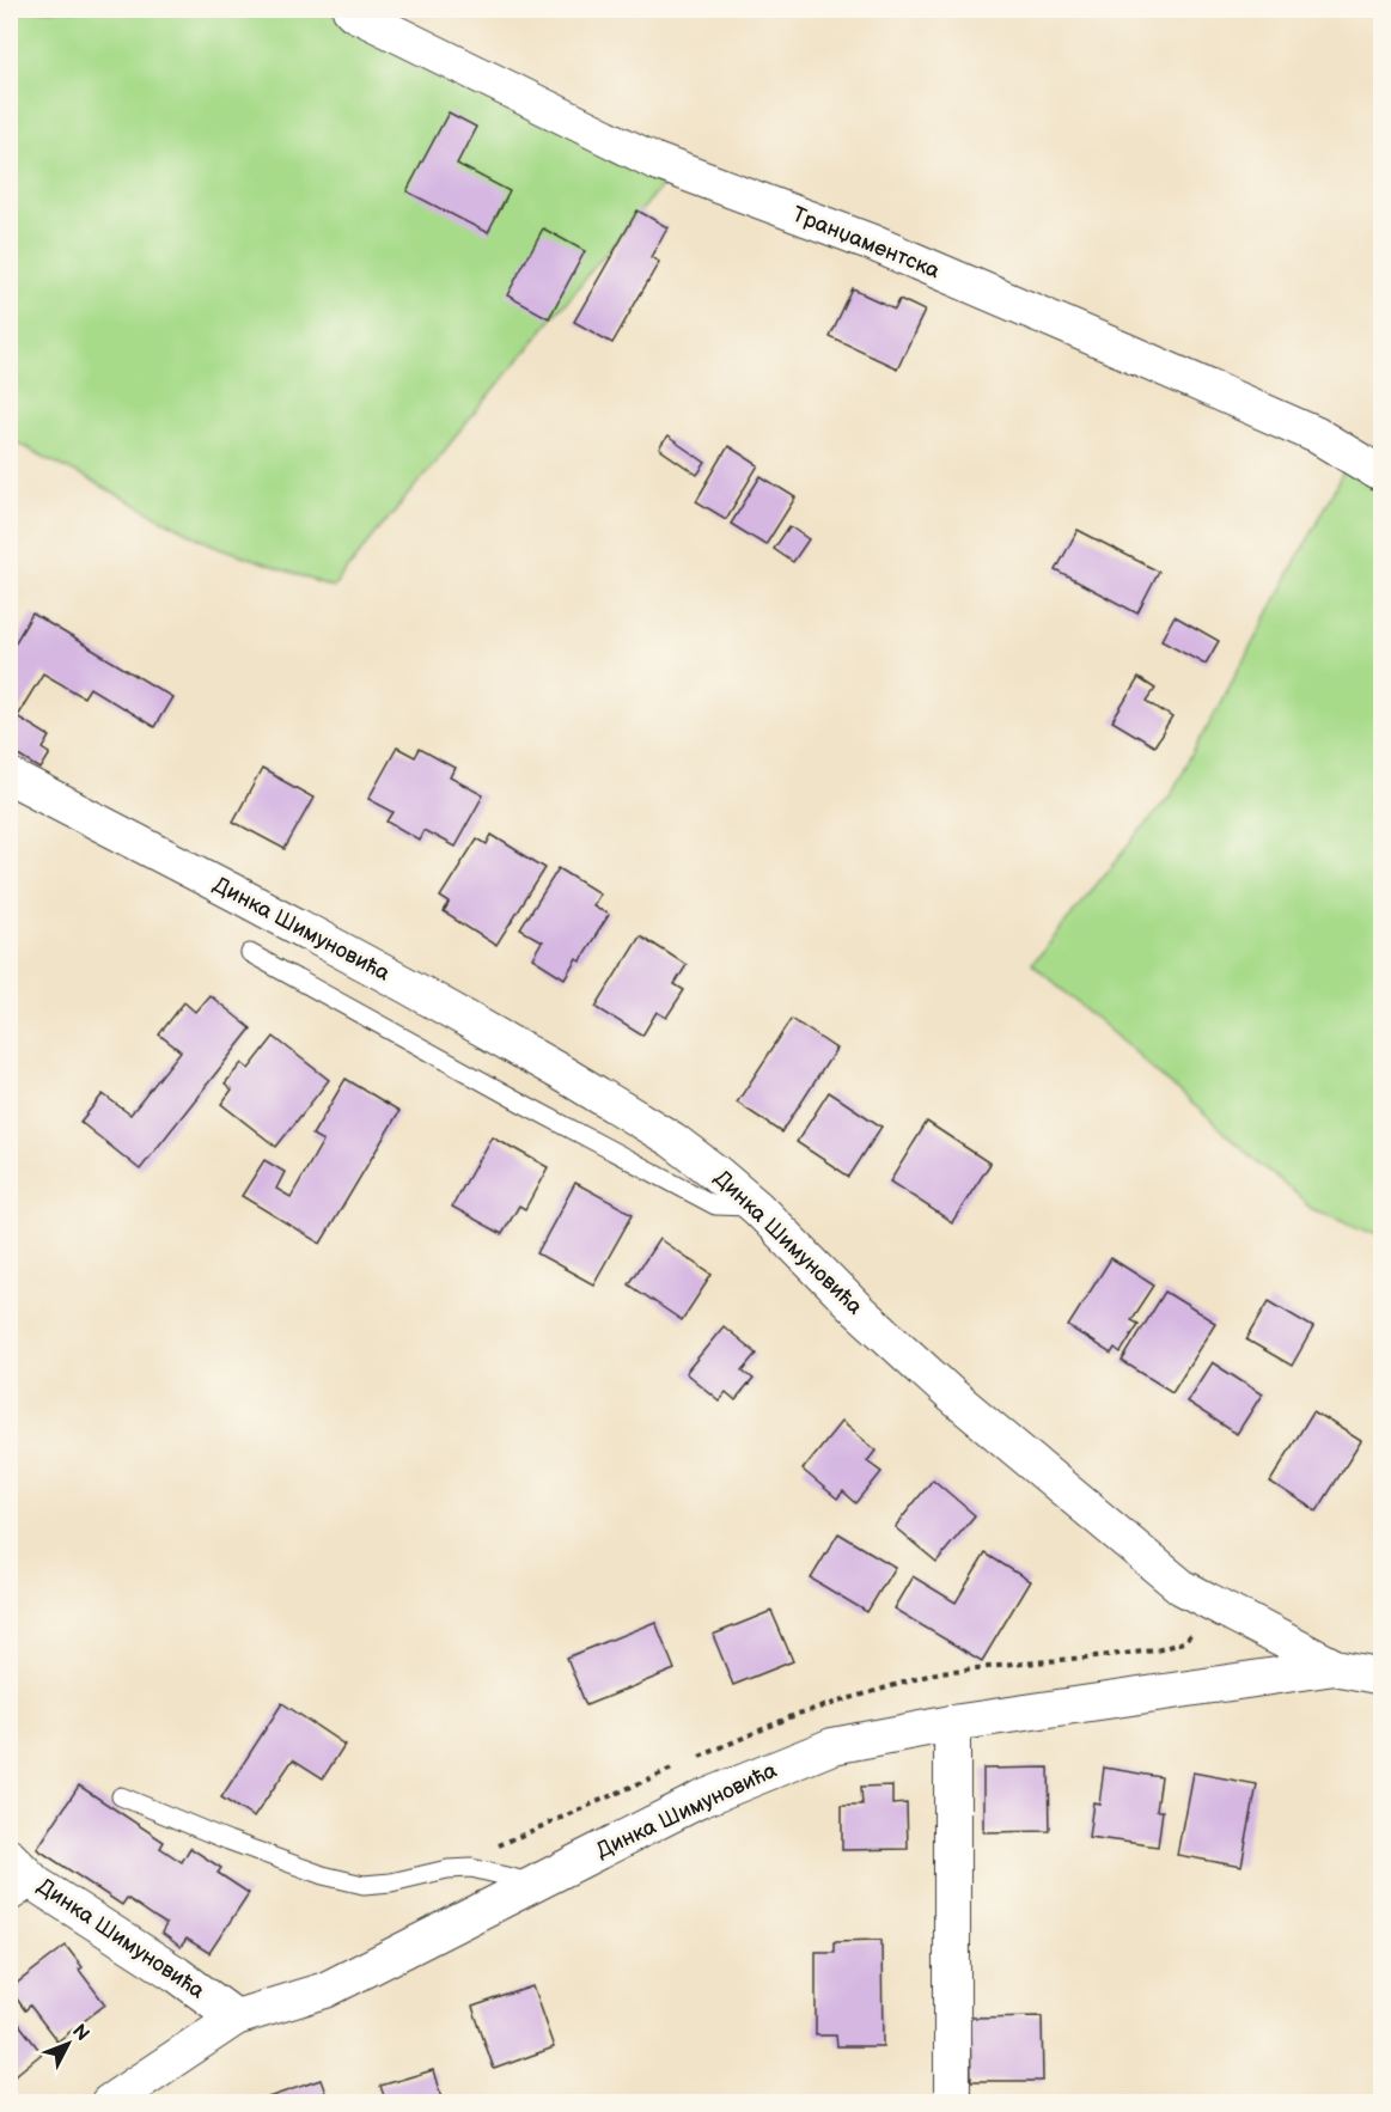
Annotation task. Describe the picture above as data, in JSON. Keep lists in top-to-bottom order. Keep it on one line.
{"streets":{"street":["Транџаментска","Динка Шимуновића"]},"north":"top right"}
